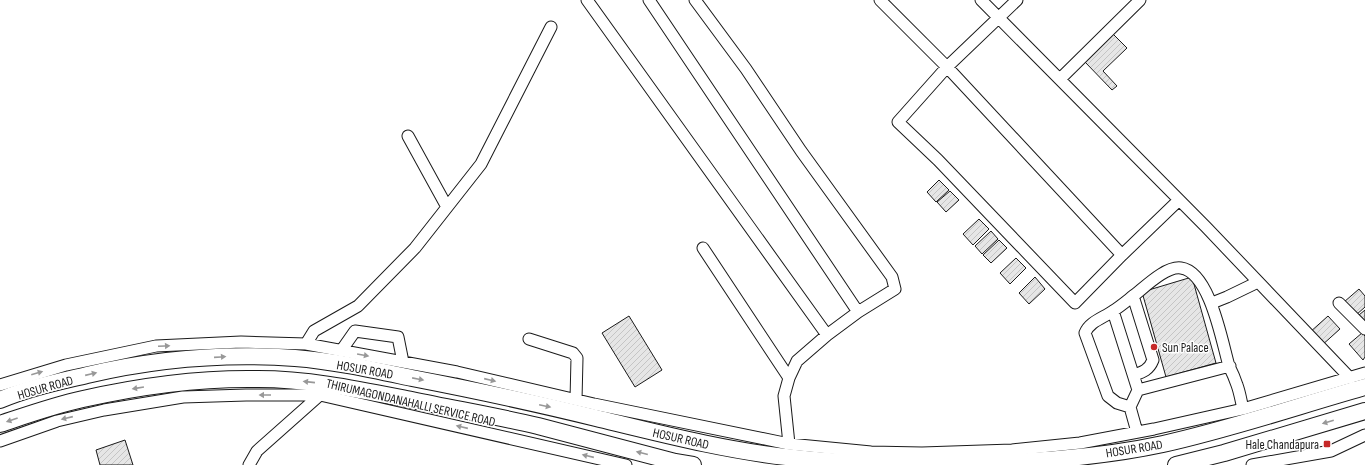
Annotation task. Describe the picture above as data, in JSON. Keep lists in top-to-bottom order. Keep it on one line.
{"streets":{"highway":["HOSUR ROAD"],"street":["THIRUMAGONDANAHALLI SERVICE ROAD"]},"places":{"other":["Sun Palace"],"transit":["Hale Chandapura"]}}
